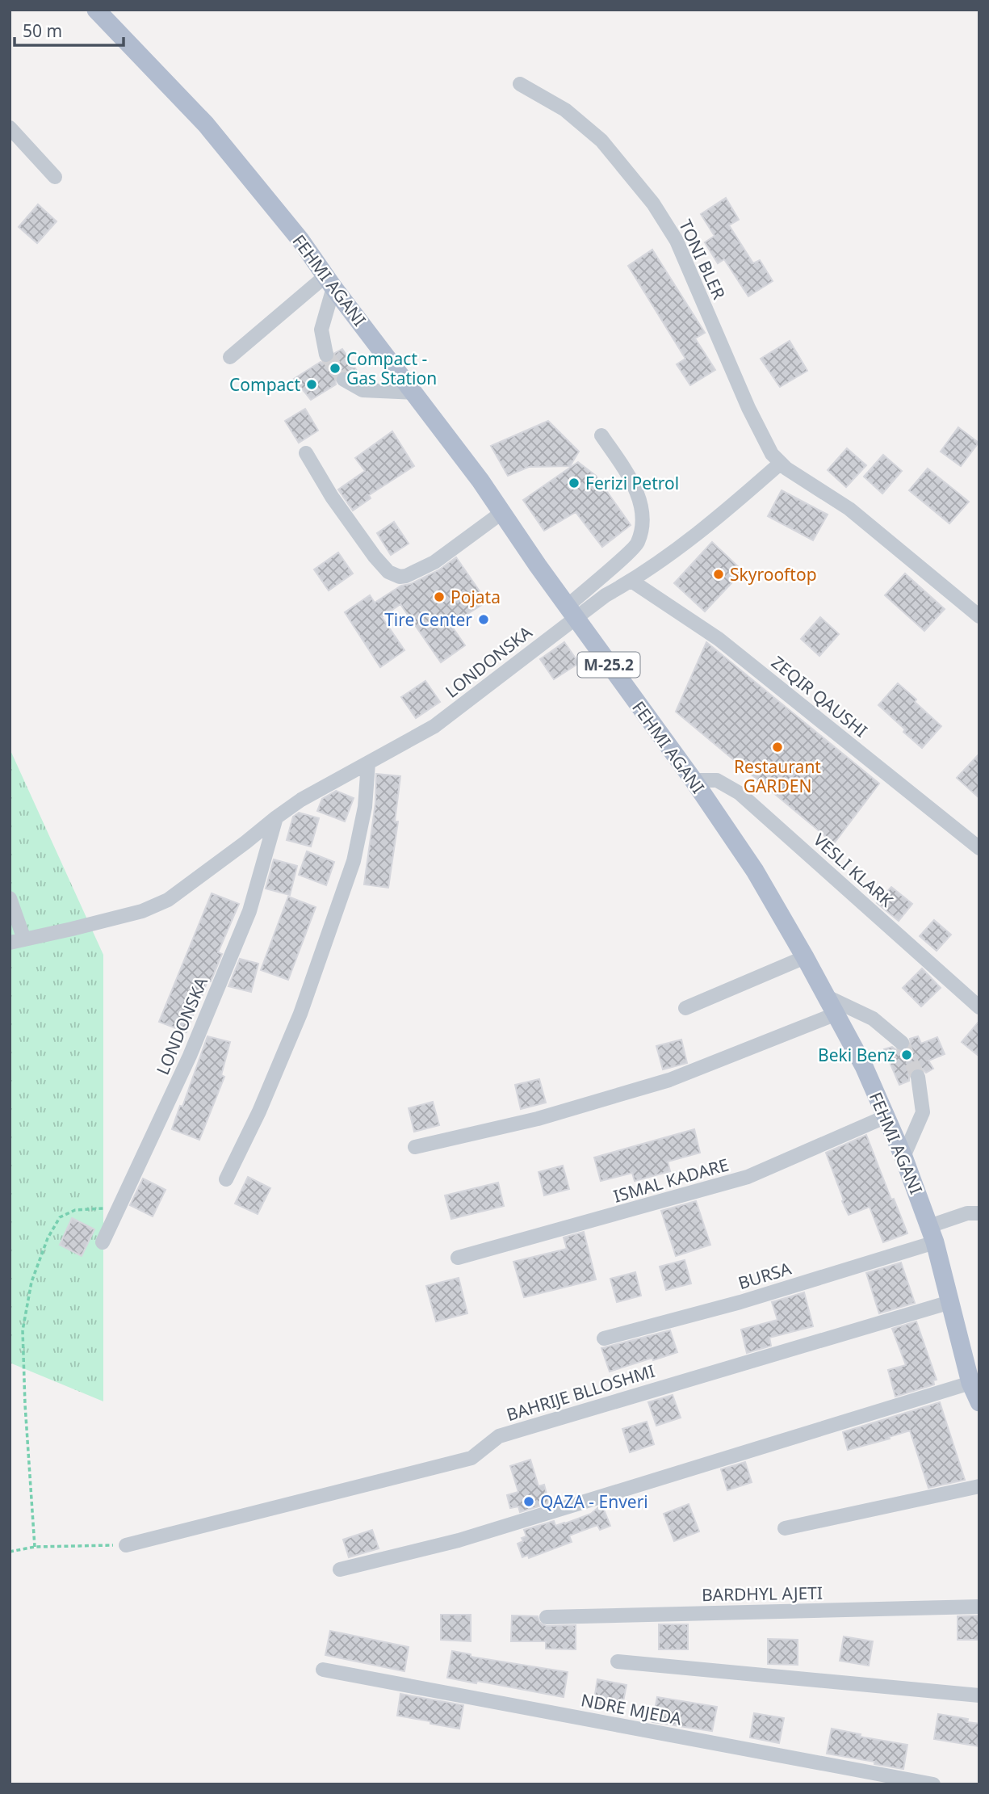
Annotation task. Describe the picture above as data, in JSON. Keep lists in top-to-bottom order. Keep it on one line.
{"streets":{"main road":["FEHMI AGANI","M-25.2"],"street":["TONI BLER","LONDONSKA","ZEQIR QAUSHI","VESLI KLARK","ISMAL KADARE","BURSA","BAHRIJE BLLOSHMI","BARDHYL AJETI","NDRE MJEDA"]},"crossings":[["FEHMI AGANI","LONDONSKA"],["FEHMI AGANI","VESLI KLARK"],["FEHMI AGANI","ISMAL KADARE"],["FEHMI AGANI","BURSA"],["FEHMI AGANI","BAHRIJE BLLOSHMI"]],"places":["Compact - Gas Station","Compact","Ferizi Petrol","Skyrooftop","Pojata","Tire Center","Restaurant GARDEN","Beki Benz","QAZA - Enveri"],"scale_bar":"50 m"}
